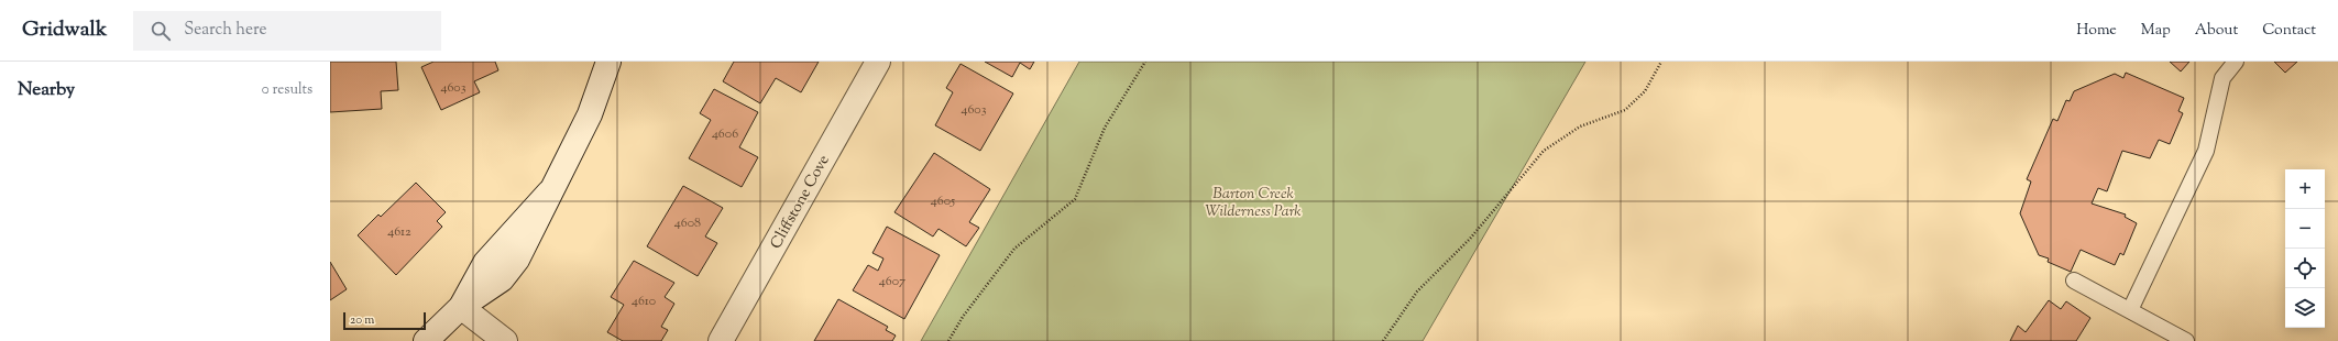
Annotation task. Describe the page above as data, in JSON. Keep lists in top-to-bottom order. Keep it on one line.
{"streets":{"street":["Cliffstone Cove"]},"parks":["Barton Creek Wilderness Park"],"house_numbers":["4603","4603","4606","4605","4608","4612","4607","4610"],"scale_bar":"20 m","page":{"header":"Gridwalk","search":"Search here","nav":["Home","Map","About","Contact"],"heading":["Nearby","0 results"],"map_buttons":["+","−"],"scale":"20 m"}}
